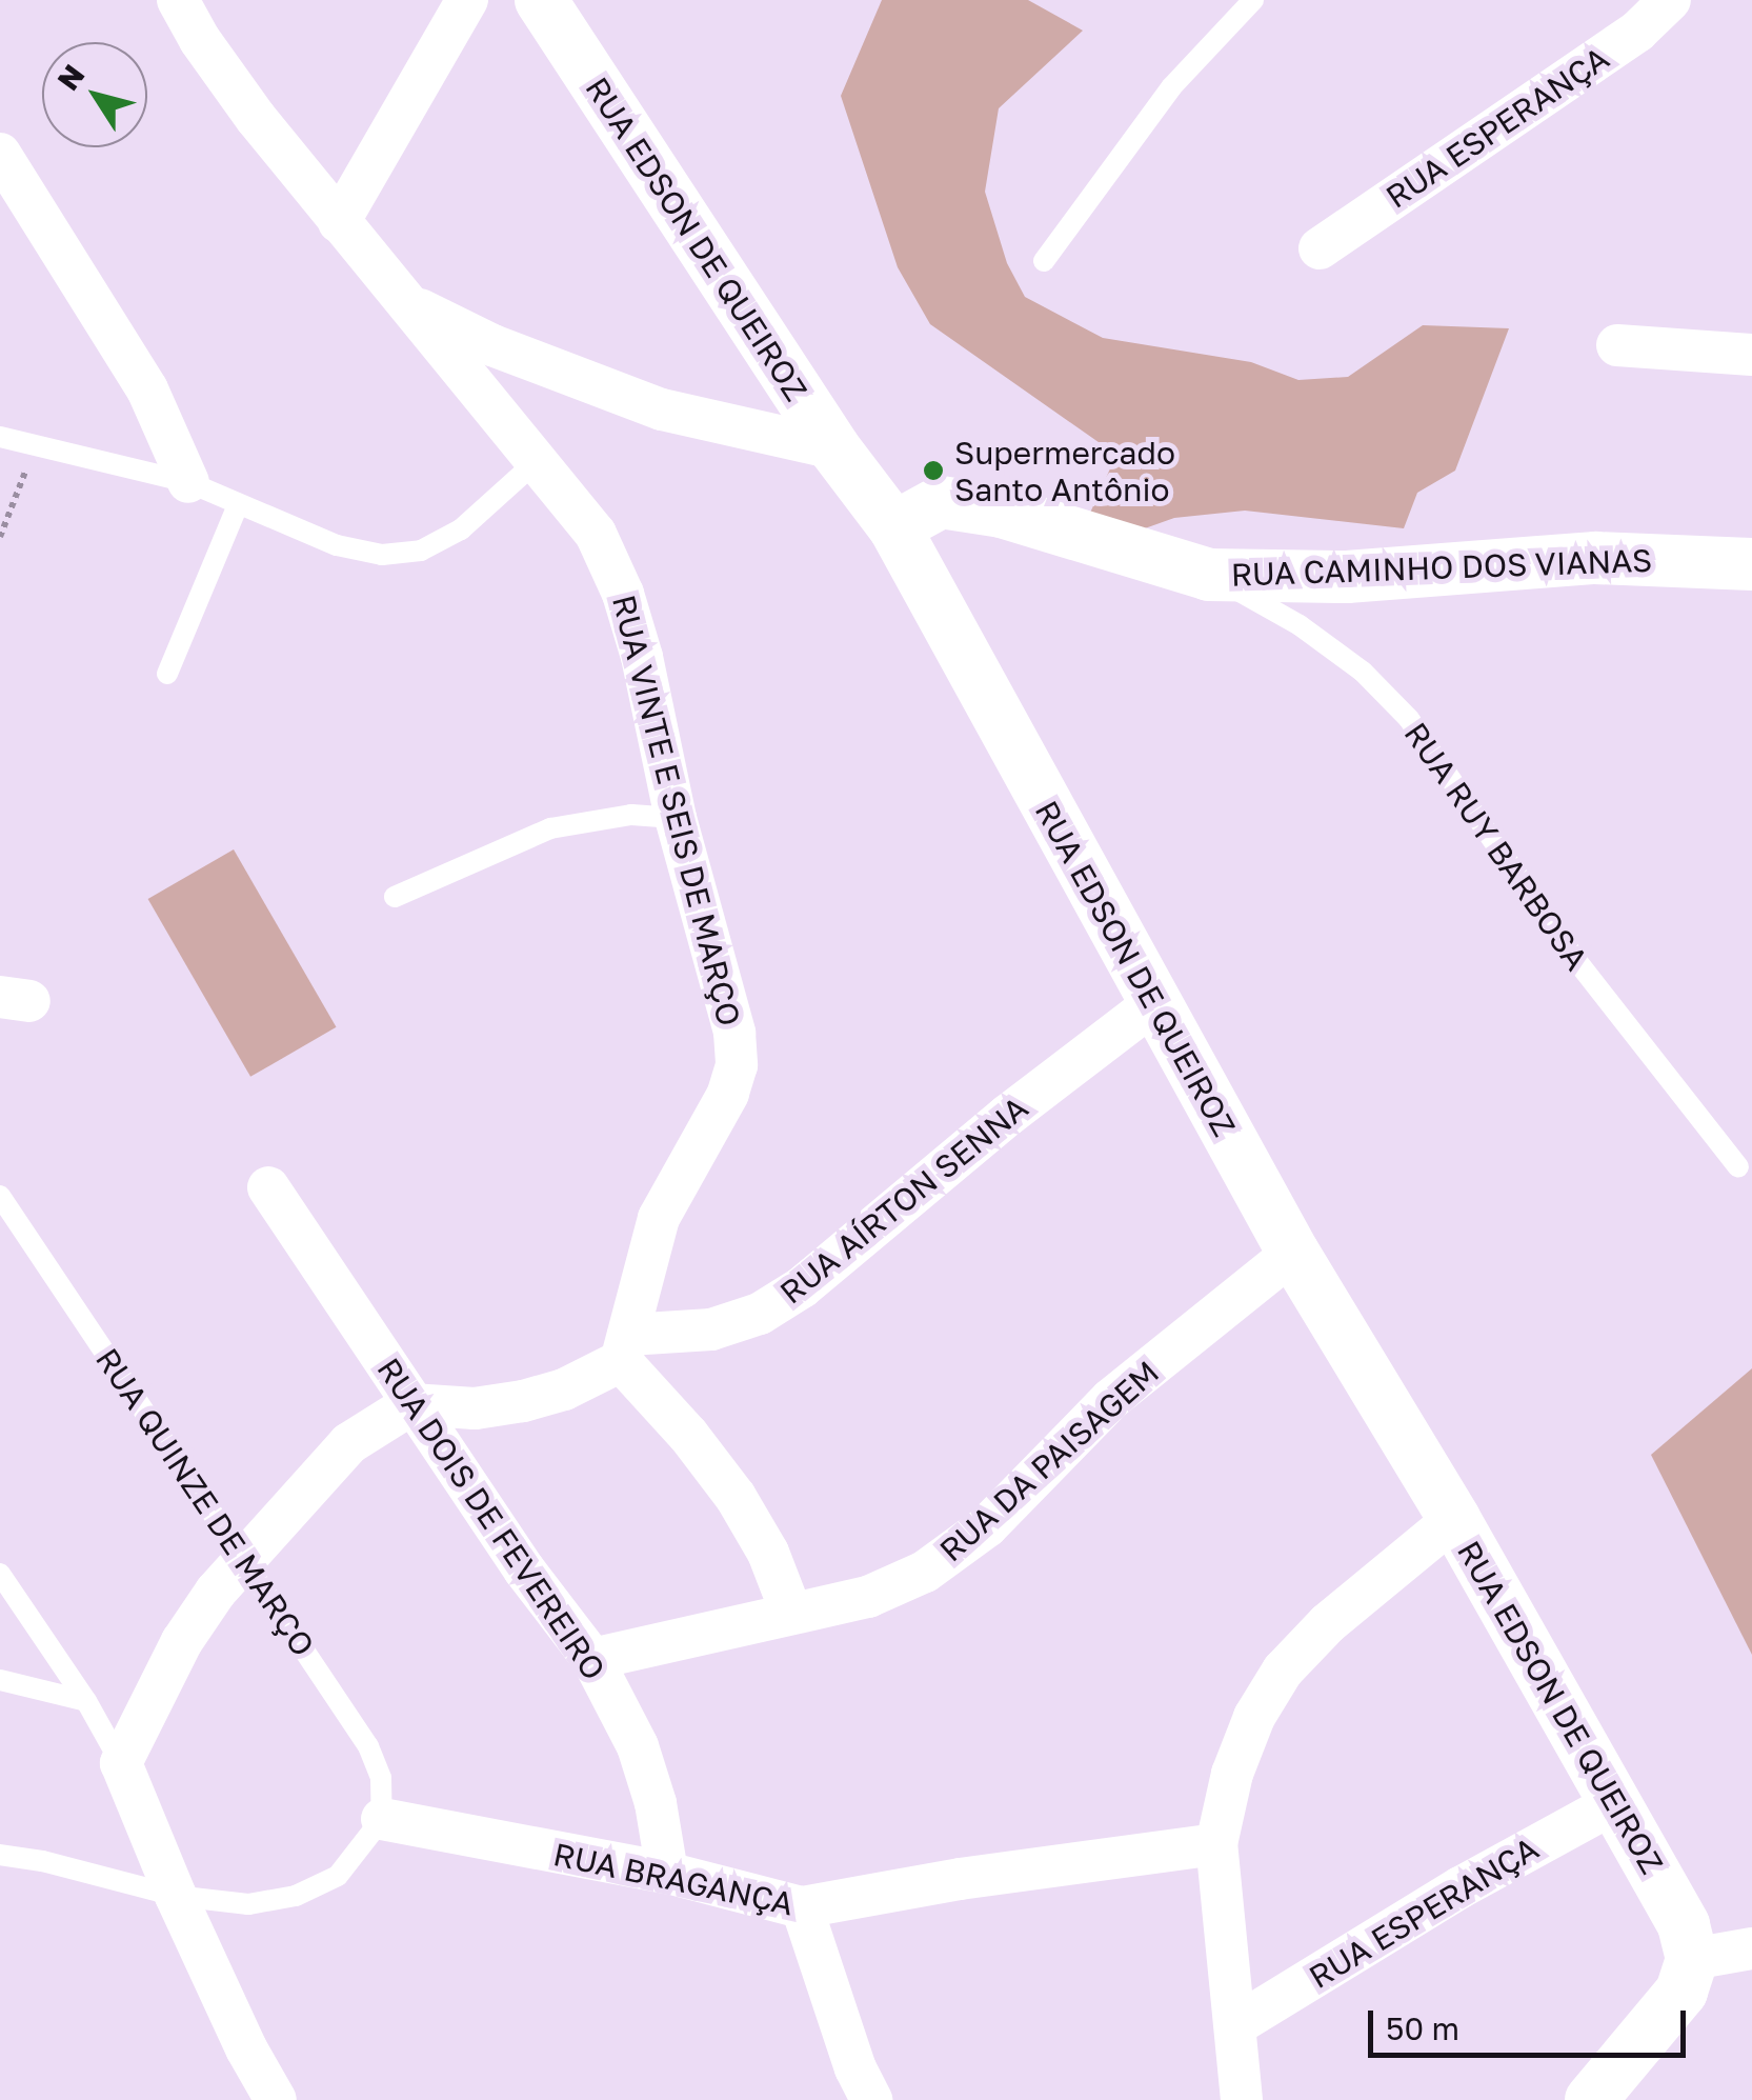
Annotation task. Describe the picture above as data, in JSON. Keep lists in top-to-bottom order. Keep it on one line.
{"streets":{"street":["RUA ESPERANÇA","RUA EDSON DE QUEIROZ","RUA CAMINHO DOS VIANAS","RUA VINTE E SEIS DE MARÇO","RUA AÍRTON SENNA","RUA DA PAISAGEM","RUA DOIS DE FEVEREIRO","RUA BRAGANÇA"],"lane":["RUA RUY BARBOSA","RUA QUINZE DE MARÇO"]},"crossings":[["RUA ESPERANÇA","RUA EDSON DE QUEIROZ"],["RUA EDSON DE QUEIROZ","RUA CAMINHO DOS VIANAS"],["RUA EDSON DE QUEIROZ","RUA AÍRTON SENNA"],["RUA EDSON DE QUEIROZ","RUA DA PAISAGEM"],["RUA CAMINHO DOS VIANAS","RUA RUY BARBOSA"],["RUA VINTE E SEIS DE MARÇO","RUA AÍRTON SENNA"],["RUA DA PAISAGEM","RUA DOIS DE FEVEREIRO"],["RUA QUINZE DE MARÇO","RUA BRAGANÇA"],["RUA DOIS DE FEVEREIRO","RUA BRAGANÇA"]],"places":["Supermercado Santo Antônio"],"scale_bar":"50 m","north":"top left"}
